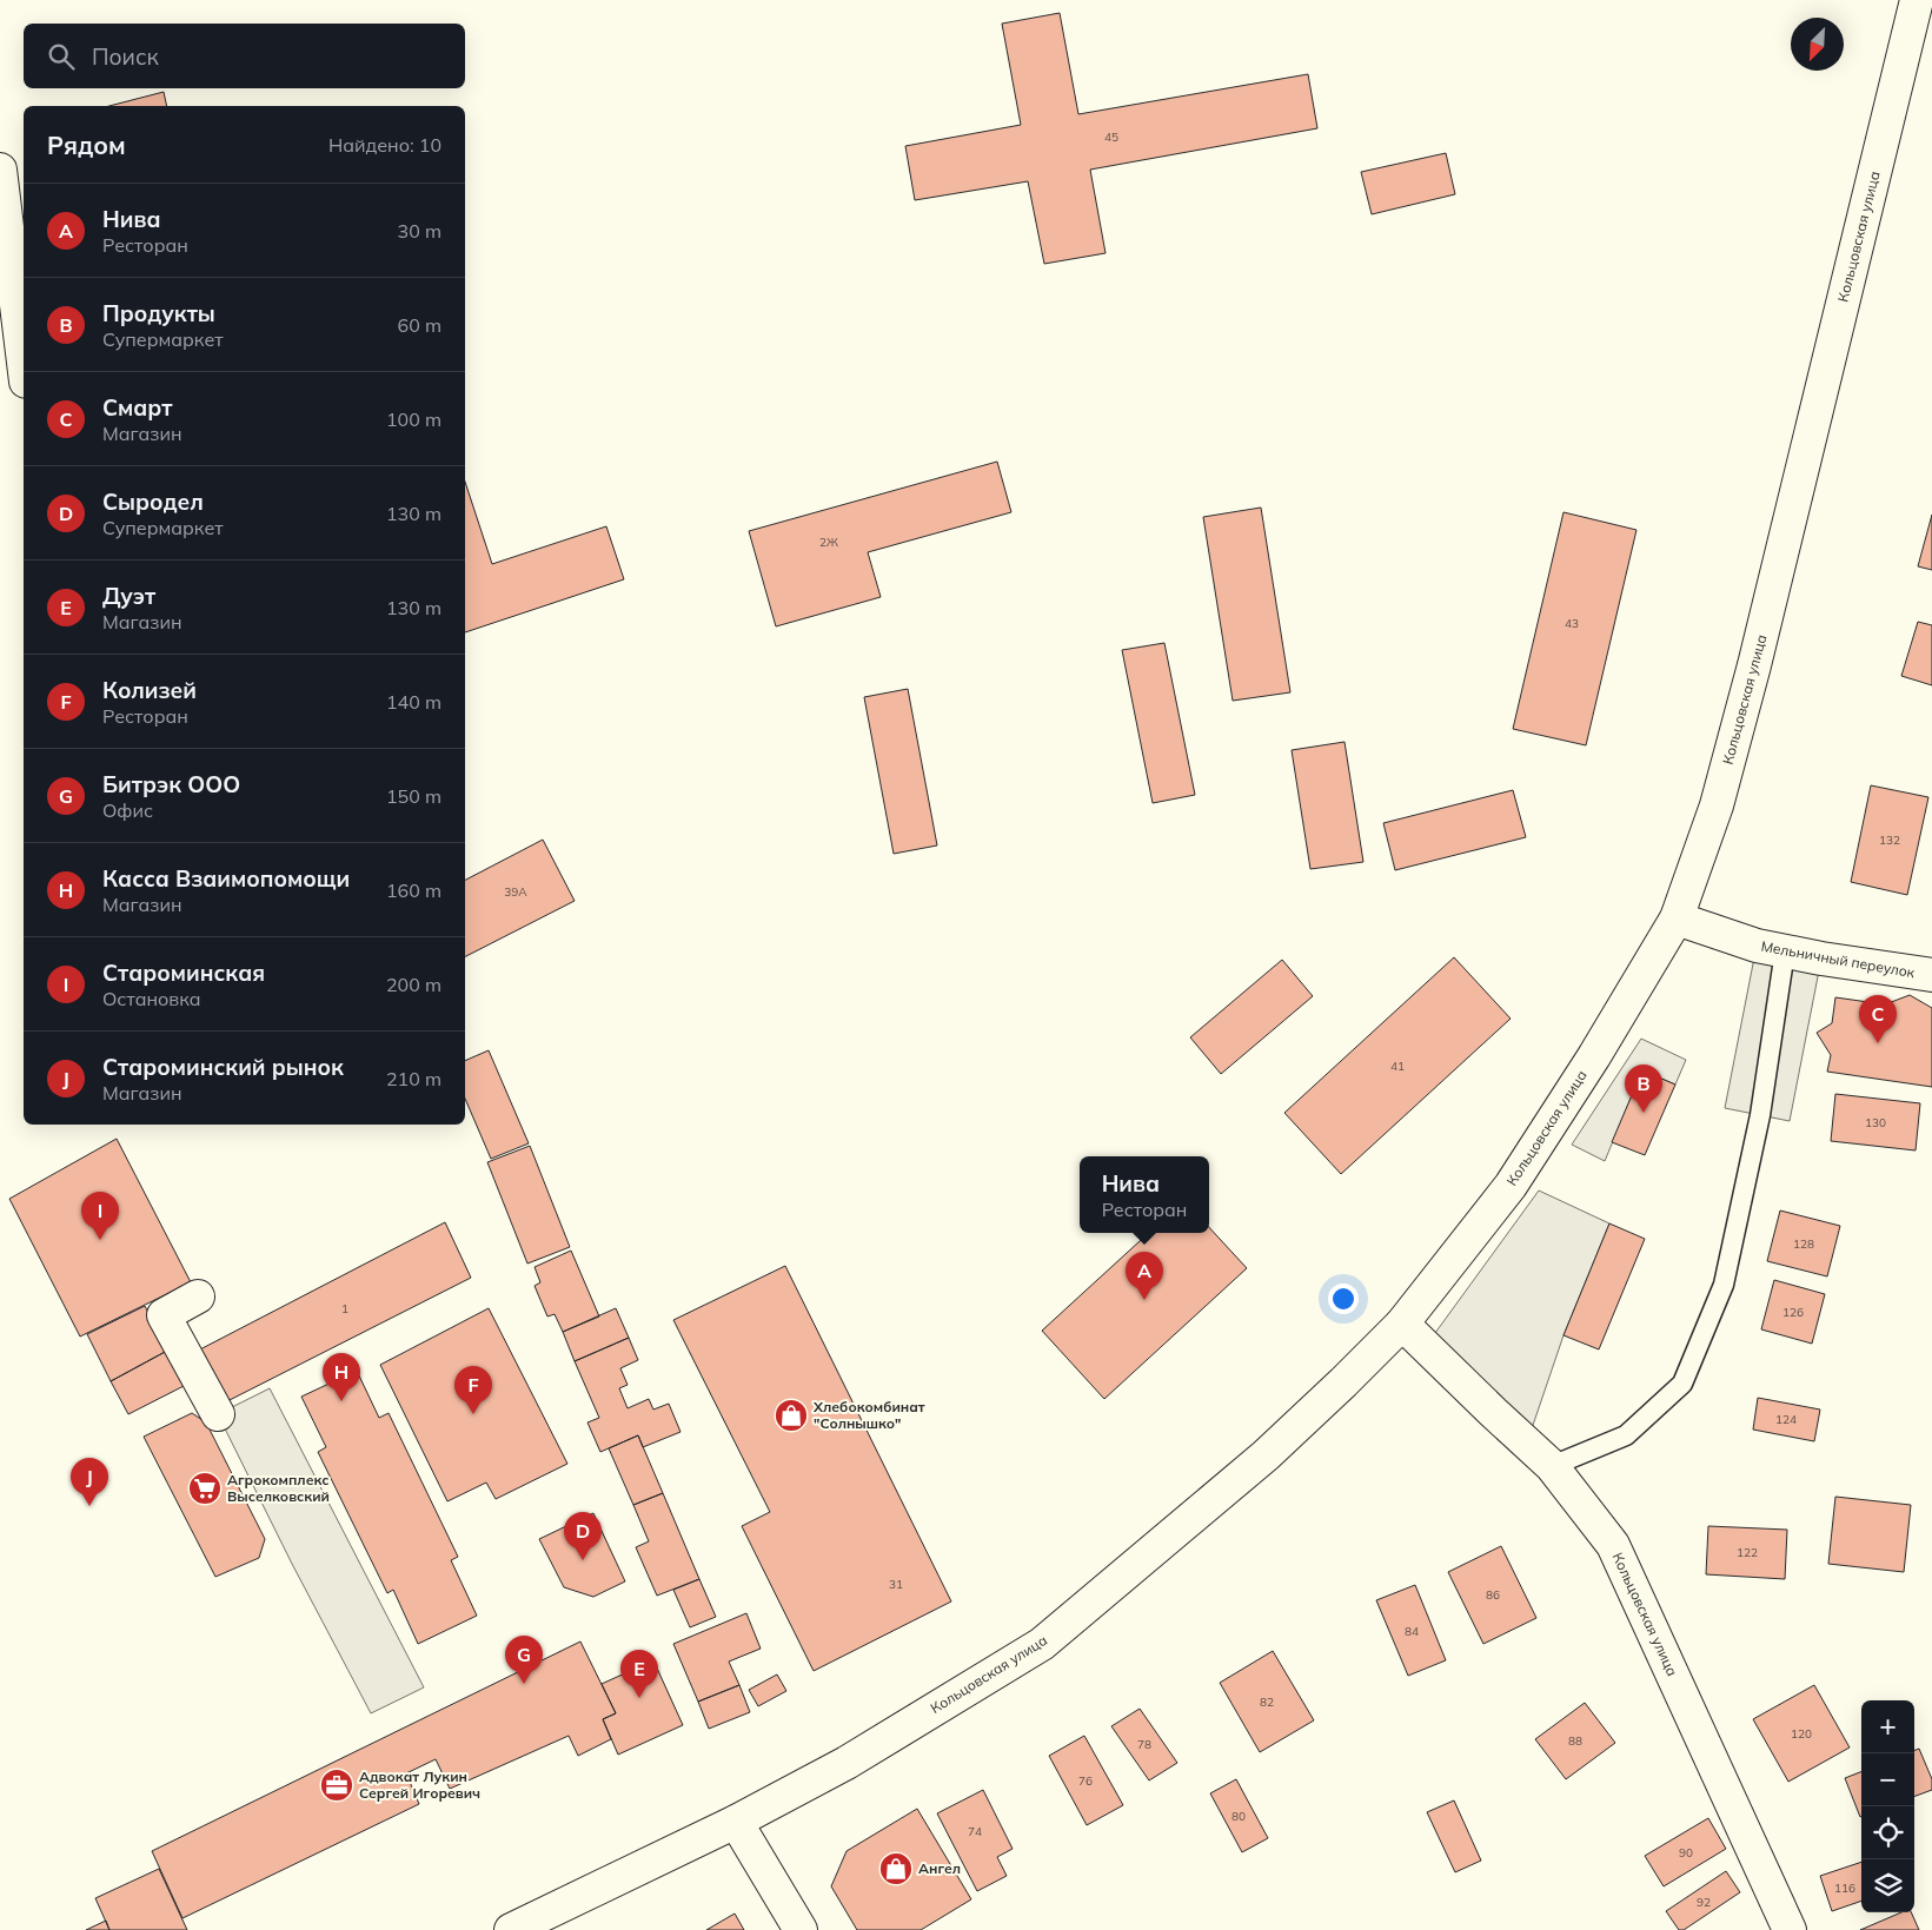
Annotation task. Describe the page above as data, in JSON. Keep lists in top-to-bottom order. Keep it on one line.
{"streets":{"main road":["Кольцовская улица","Мельничный переулок"]},"crossings":[["Кольцовская улица","Мельничный переулок"]],"places":{"shop":["Хлебокомбинат \"Солнышко\"","Ангел"],"supermarket":["Агрокомплекс Выселковский"],"office":["Адвокат Лукин Сергей Игоревич"]},"house_numbers":["45","2Ж","43","132","39А","41","130","128","1","126","124","122","31","86","84","82","120","88","78","76","80","74","90","116","92"],"north":"bottom left","page":{"search":"Поиск","heading":["Рядом","Найдено: 10"],"list":[{"mark":"A","name":"Нива","note":"Ресторан","value":"30 m"},{"mark":"B","name":"Продукты","note":"Супермаркет","value":"60 m"},{"mark":"C","name":"Смарт","note":"Магазин","value":"100 m"},{"mark":"D","name":"Сыродел","note":"Супермаркет","value":"130 m"},{"mark":"E","name":"Дуэт","note":"Магазин","value":"130 m"},{"mark":"F","name":"Колизей","note":"Ресторан","value":"140 m"},{"mark":"G","name":"Битрэк ООО","note":"Офис","value":"150 m"},{"mark":"H","name":"Касса Взаимопомощи","note":"Магазин","value":"160 m"},{"mark":"I","name":"Староминская","note":"Остановка","value":"200 m"},{"mark":"J","name":"Староминский рынок","note":"Магазин","value":"210 m"}],"pins":["C","B","I","A","H","F","J","D","G","E"],"popup":["Нива","Ресторан"],"map_buttons":["+","−"]}}
